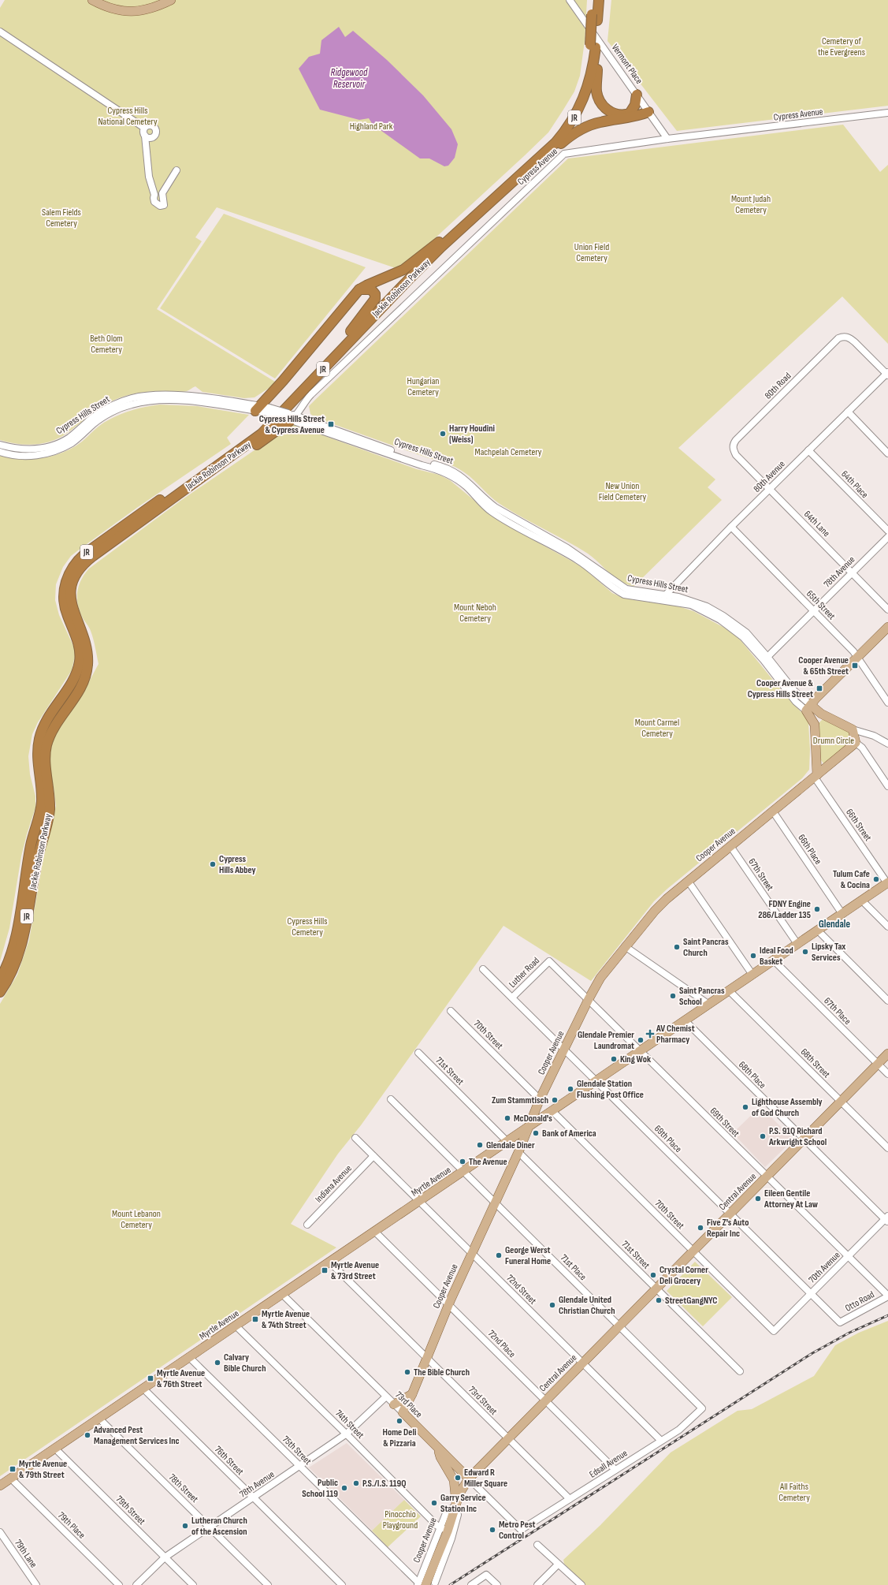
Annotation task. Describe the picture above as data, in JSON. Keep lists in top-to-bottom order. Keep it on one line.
{"streets":{"highway":["JR","Jackie Robinson Parkway"],"main road":["Cypress Hills Street","Cooper Avenue","Myrtle Avenue","Central Avenue","73rd Place"],"street":["Vermont Place","Cypress Avenue","80th Road","80th Avenue","64th Place","64th Lane","78th Avenue","65th Street","66th Street","66th Place","67th Street","Luther Road","67th Place","70th Street","68th Street","71st Street","68th Place","69th Street","69th Place","Indiana Avenue","71st Place","70th Avenue","72nd Street","Otto Road","72nd Place","73rd Street","74th Street","75th Street","76th Street","Edsall Avenue","78th Street","79th Street","79th Place","79th Lane"]},"crossings":[["Vermont Place","Cypress Avenue"],["Cypress Avenue","Cypress Hills Street"],["80th Road","80th Avenue"],["80th Road","64th Lane"],["Cypress Hills Street","80th Avenue"],["Cypress Hills Street","78th Avenue"],["80th Avenue","64th Place"],["80th Avenue","64th Lane"],["80th Avenue","65th Street"],["64th Lane","78th Avenue"],["78th Avenue","65th Street"],["78th Avenue","73rd Place"],["78th Avenue","74th Street"],["78th Avenue","75th Street"],["78th Avenue","76th Street"],["78th Avenue","78th Street"],["78th Avenue","79th Street"],["66th Street","Cooper Avenue"],["66th Street","Myrtle Avenue"],["Cooper Avenue","66th Place"],["Cooper Avenue","67th Street"],["Cooper Avenue","70th Street"],["Cooper Avenue","71st Street"],["Cooper Avenue","69th Street"],["Cooper Avenue","69th Place"],["Cooper Avenue","Myrtle Avenue"],["Cooper Avenue","Central Avenue"],["Cooper Avenue","71st Place"],["Cooper Avenue","72nd Street"],["Cooper Avenue","72nd Place"],["Cooper Avenue","73rd Street"],["Cooper Avenue","73rd Place"],["Cooper Avenue","74th Street"],["Cooper Avenue","75th Street"],["66th Place","Myrtle Avenue"],["67th Street","Myrtle Avenue"],["Luther Road","69th Street"],["Luther Road","69th Place"],["67th Place","Myrtle Avenue"],["67th Place","Central Avenue"],["70th Street","Myrtle Avenue"],["70th Street","Central Avenue"],["70th Street","70th Avenue"],["68th Street","Myrtle Avenue"],["68th Street","Central Avenue"],["71st Street","Myrtle Avenue"],["71st Street","Central Avenue"],["68th Place","Myrtle Avenue"],["68th Place","Central Avenue"],["68th Place","70th Avenue"],["69th Street","Myrtle Avenue"],["69th Street","Central Avenue"],["69th Street","70th Avenue"],["69th Street","Otto Road"],["69th Place","Myrtle Avenue"],["69th Place","Central Avenue"],["69th Place","70th Avenue"],["69th Place","Otto Road"],["Myrtle Avenue","71st Place"],["Myrtle Avenue","72nd Street"],["Myrtle Avenue","72nd Place"],["Myrtle Avenue","73rd Street"],["Myrtle Avenue","73rd Place"],["Myrtle Avenue","74th Street"],["Myrtle Avenue","75th Street"],["Myrtle Avenue","76th Street"],["Myrtle Avenue","78th Street"],["Myrtle Avenue","79th Street"],["Myrtle Avenue","79th Place"],["Indiana Avenue","72nd Street"],["Central Avenue","71st Place"],["Central Avenue","72nd Street"],["Central Avenue","72nd Place"],["Central Avenue","73rd Street"],["Central Avenue","73rd Place"],["71st Place","Edsall Avenue"],["72nd Street","Edsall Avenue"],["72nd Place","Edsall Avenue"],["73rd Street","Edsall Avenue"],["73rd Place","Edsall Avenue"]],"districts":["Glendale"],"water":["Ridgewood Reservoir"],"parks":["Cemetery of the Evergreens","Cypress Hills National Cemetery","Highland Park","Mount Judah Cemetery","Salem Fields Cemetery","Union Field Cemetery","Beth Olom Cemetery","Hungarian Cemetery","Machpelah Cemetery","New Union Field Cemetery","Mount Neboh Cemetery","Mount Carmel Cemetery","Drumn Circle","Cypress Hills Cemetery","Mount Lebanon Cemetery","All Faiths Cemetery","Pinocchio Playground"],"places":{"transit":["Cypress Hills Street & Cypress Avenue","Cooper Avenue & 65th Street","Cooper Avenue & Cypress Hills Street","Myrtle Avenue & 73rd Street","Myrtle Avenue & 74th Street","Myrtle Avenue & 76th Street","Myrtle Avenue & 79th Street"],"other":["Harry Houdini (Weiss)","Cypress Hills Abbey","Tulum Cafe & Cocina","FDNY Engine 286/Ladder 135","Saint Pancras Church","Lipsky Tax Services","Ideal Food Basket","Saint Pancras School","Glendale Premier Laundromat","King Wok","Glendale Station Flushing Post Office","Zum Stammtisch","Lighthouse Assembly of God Church","McDonald's","Bank of America","P.S. 91Q Richard Arkwright School","Glendale Diner","The Avenue","Eileen Gentile Attorney At Law","Five Z's Auto Repair Inc","George Werst Funeral Home","Crystal Corner Deli Grocery","StreetGangNYC","Glendale United Christian Church","Calvary Bible Church","The Bible Church","Home Deli & Pizzaria","Advanced Pest Management Services Inc","Edward R Miller Square","P.S./I.S. 119Q","Public School 119","Garry Service Station Inc","Lutheran Church of the Ascension","Metro Pest Control"],"health":["AV Chemist Pharmacy"]}}
